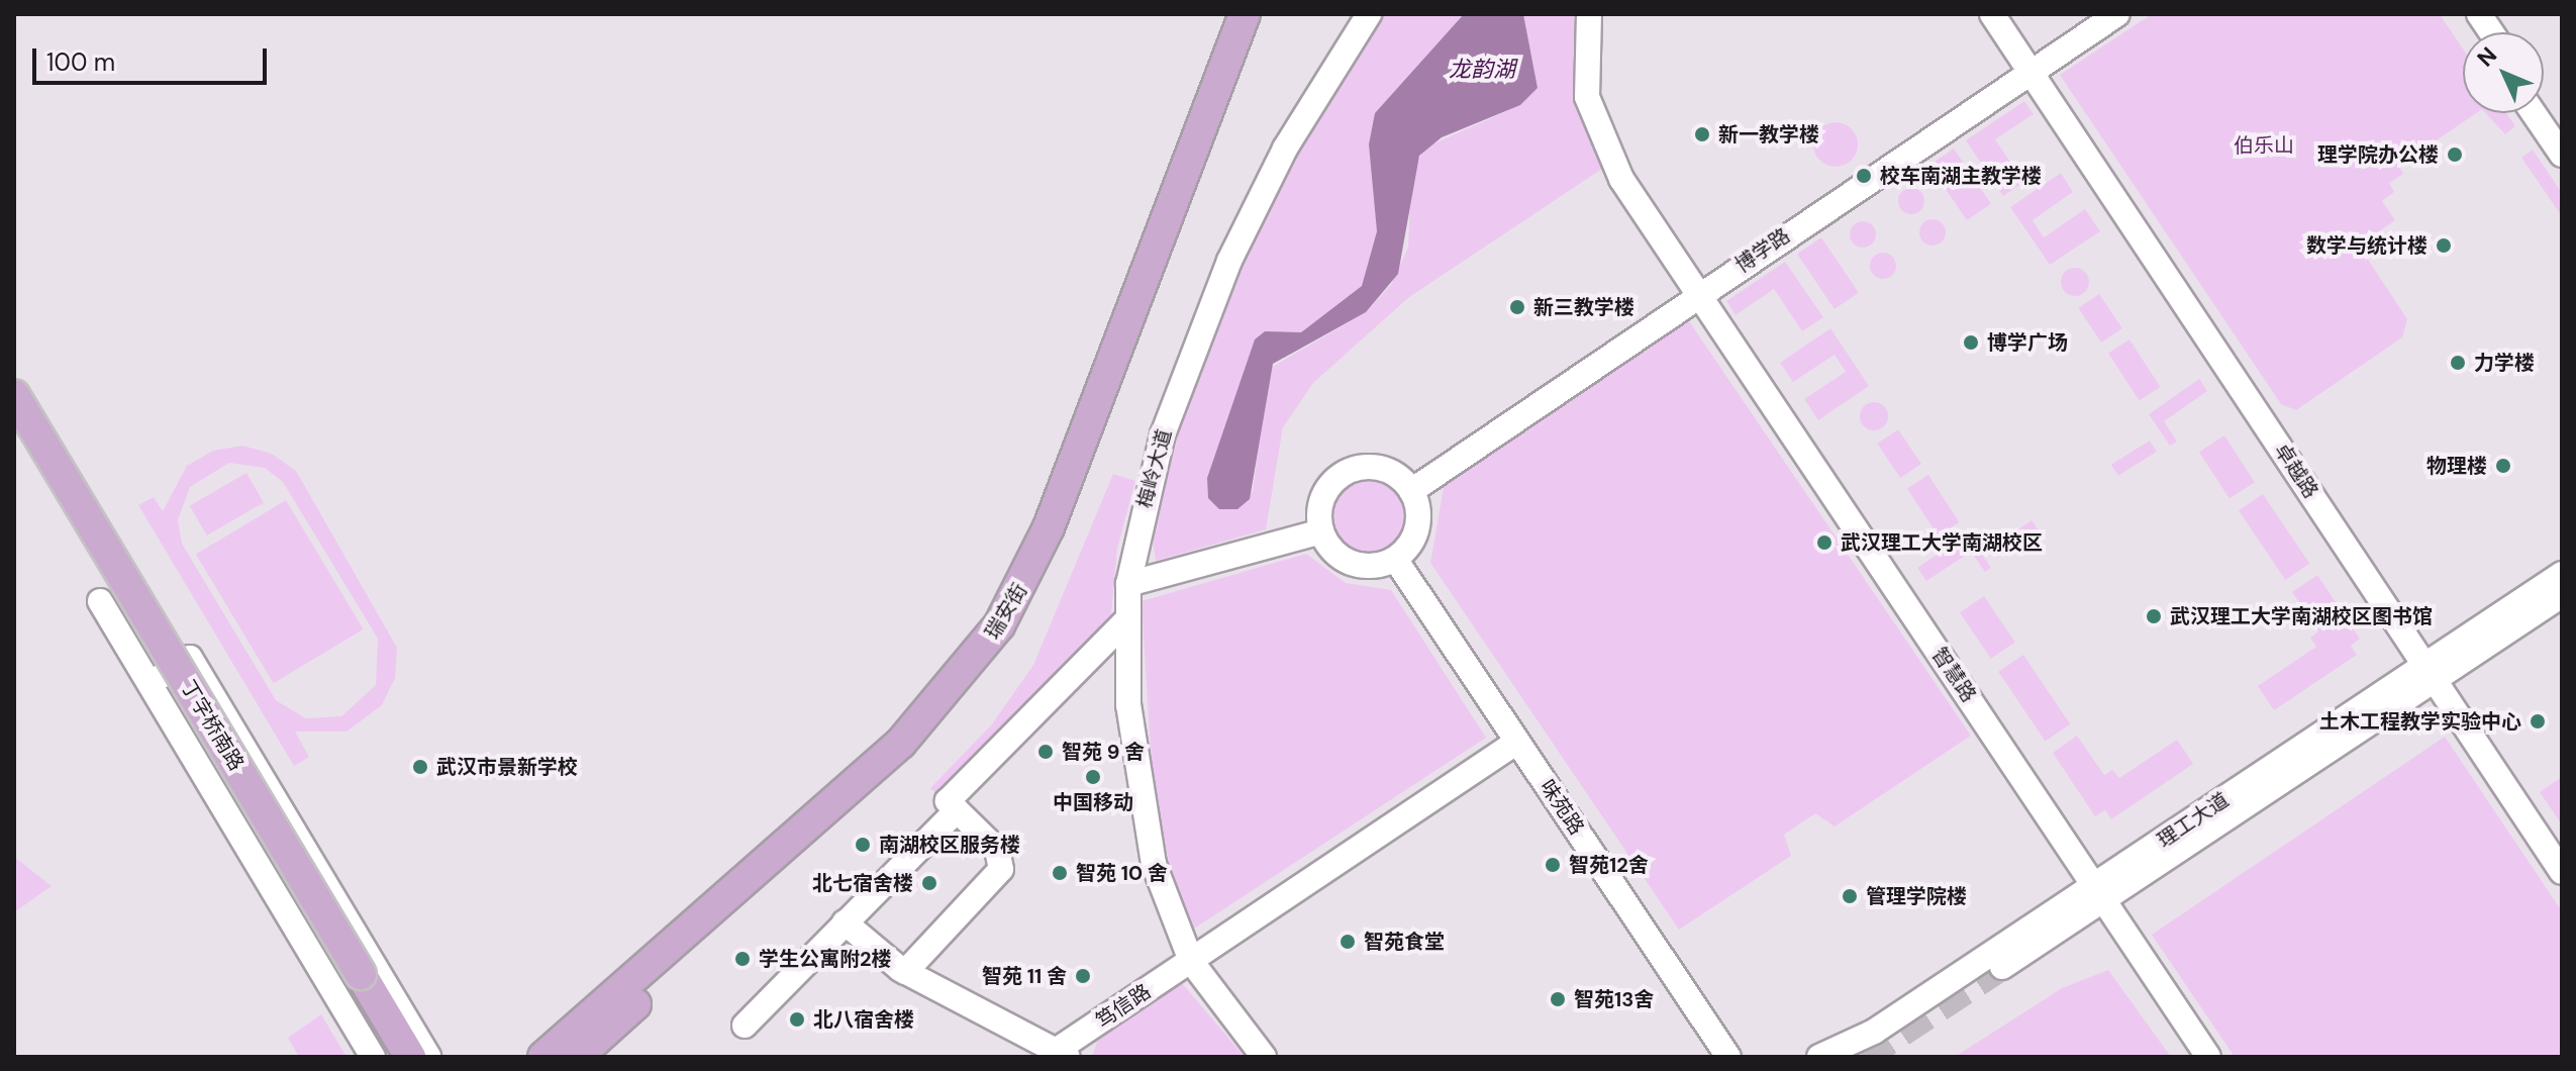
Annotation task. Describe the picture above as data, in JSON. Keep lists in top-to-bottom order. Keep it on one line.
{"streets":{"main road":["瑞安街","丁字桥南路"],"street":["博学路","梅岭大道","卓越路","智慧路","味苑路","理工大道","笃信路"]},"crossings":[["博学路","卓越路"],["博学路","智慧路"],["博学路","味苑路"],["梅岭大道","笃信路"],["卓越路","理工大道"],["智慧路","理工大道"],["味苑路","笃信路"]],"water":["龙韵湖"],"parks":["伯乐山"],"places":["新一教学楼","理学院办公楼","校车南湖主教学楼","数学与统计楼","新三教学楼","博学广场","力学楼","物理楼","武汉理工大学南湖校区","武汉理工大学南湖校区图书馆","土木工程教学实验中心","智苑 9 舍","武汉市景新学校","中国移动","南湖校区服务楼","智苑12舍","智苑 10 舍","北七宿舍楼","管理学院楼","智苑食堂","学生公寓附2楼","智苑 11 舍","智苑13舍","北八宿舍楼"],"scale_bar":"100 m","north":"top left"}
